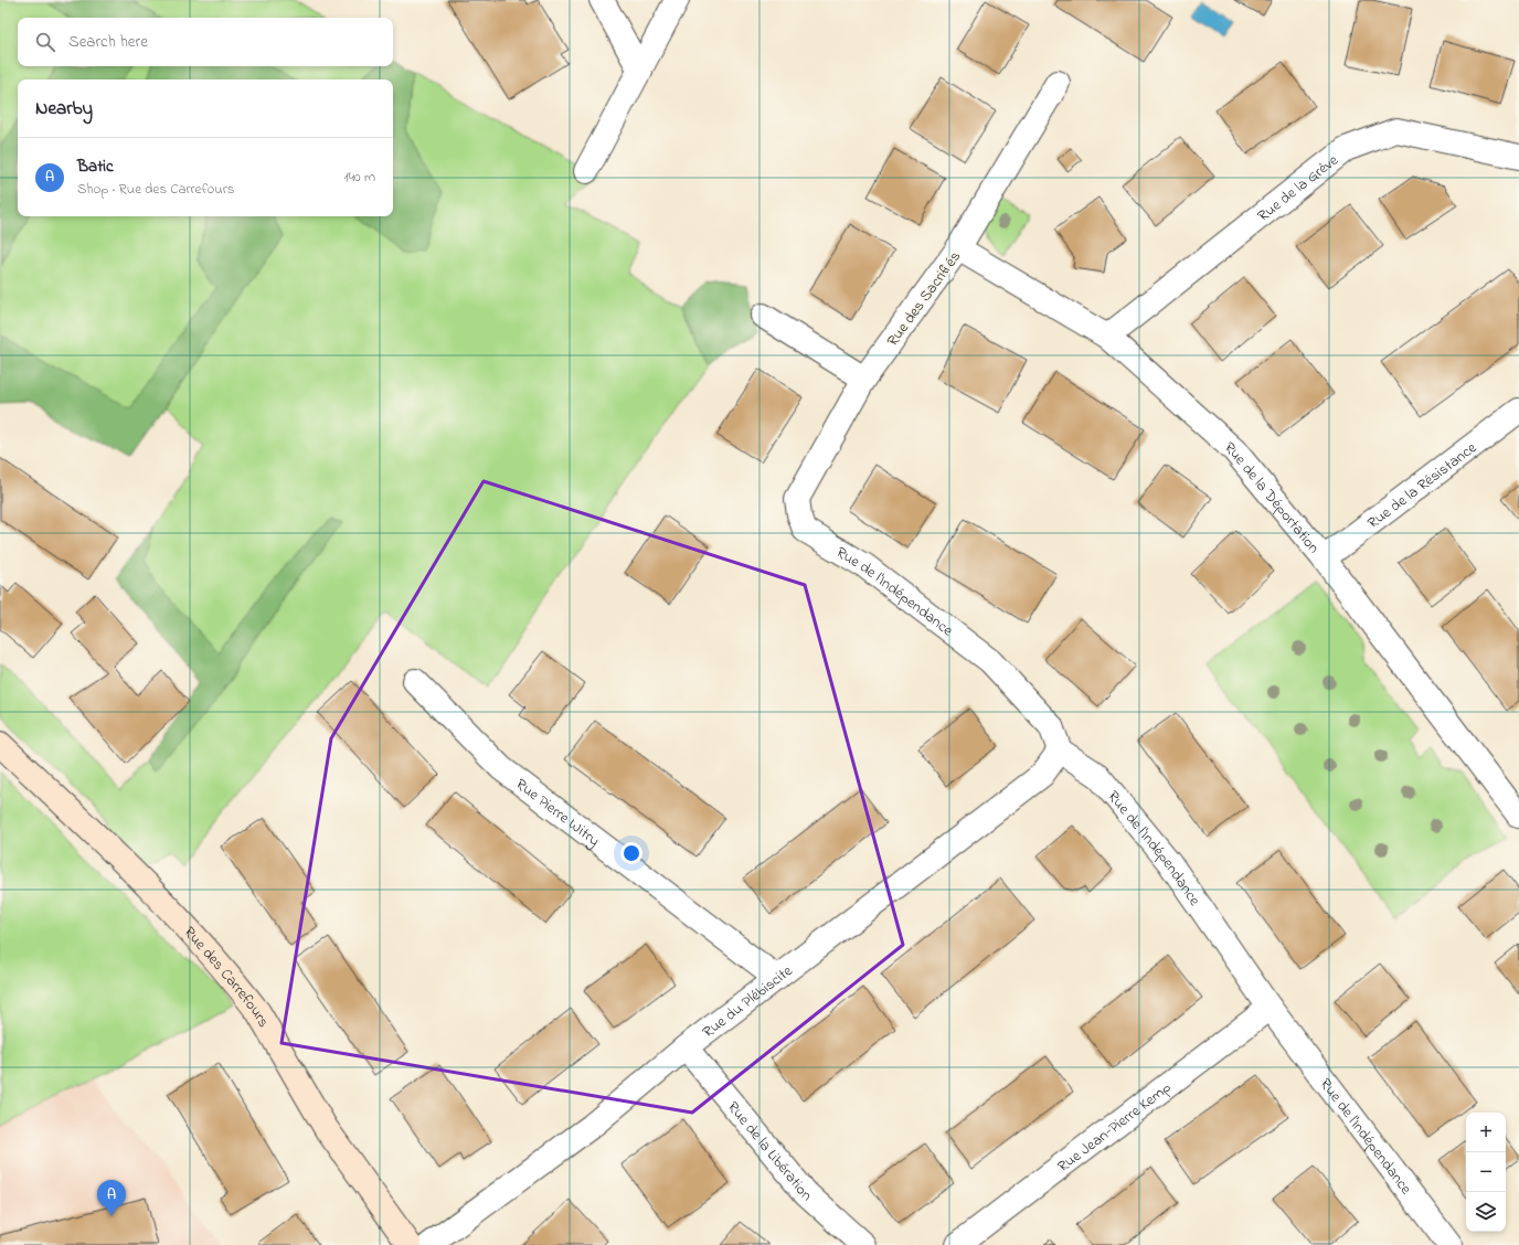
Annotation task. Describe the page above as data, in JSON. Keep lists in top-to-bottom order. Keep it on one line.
{"streets":{"main road":["Rue des Carrefours"],"street":["Rue de la Grève","Rue des Sacrifiés","Rue de la Résistance","Rue de la Déportation","Rue de l'Indépendance","Rue Pierre Witry","Rue du Plébiscite","Rue Jean-Pierre Kemp","Rue de la Libération"]},"crossings":[["Rue de la Grève","Rue de la Déportation"],["Rue des Sacrifiés","Rue de la Déportation"],["Rue des Sacrifiés","Rue de l'Indépendance"],["Rue de la Résistance","Rue de la Déportation"],["Rue de l'Indépendance","Rue du Plébiscite"],["Rue de l'Indépendance","Rue Jean-Pierre Kemp"],["Rue Pierre Witry","Rue du Plébiscite"],["Rue du Plébiscite","Rue de la Libération"]],"page":{"search":"Search here","heading":"Nearby","list":[{"mark":"A","name":"Batic","note":"Shop · Rue des Carrefours","value":"140 m"}],"map_buttons":["+","−"],"pins":"A"}}
